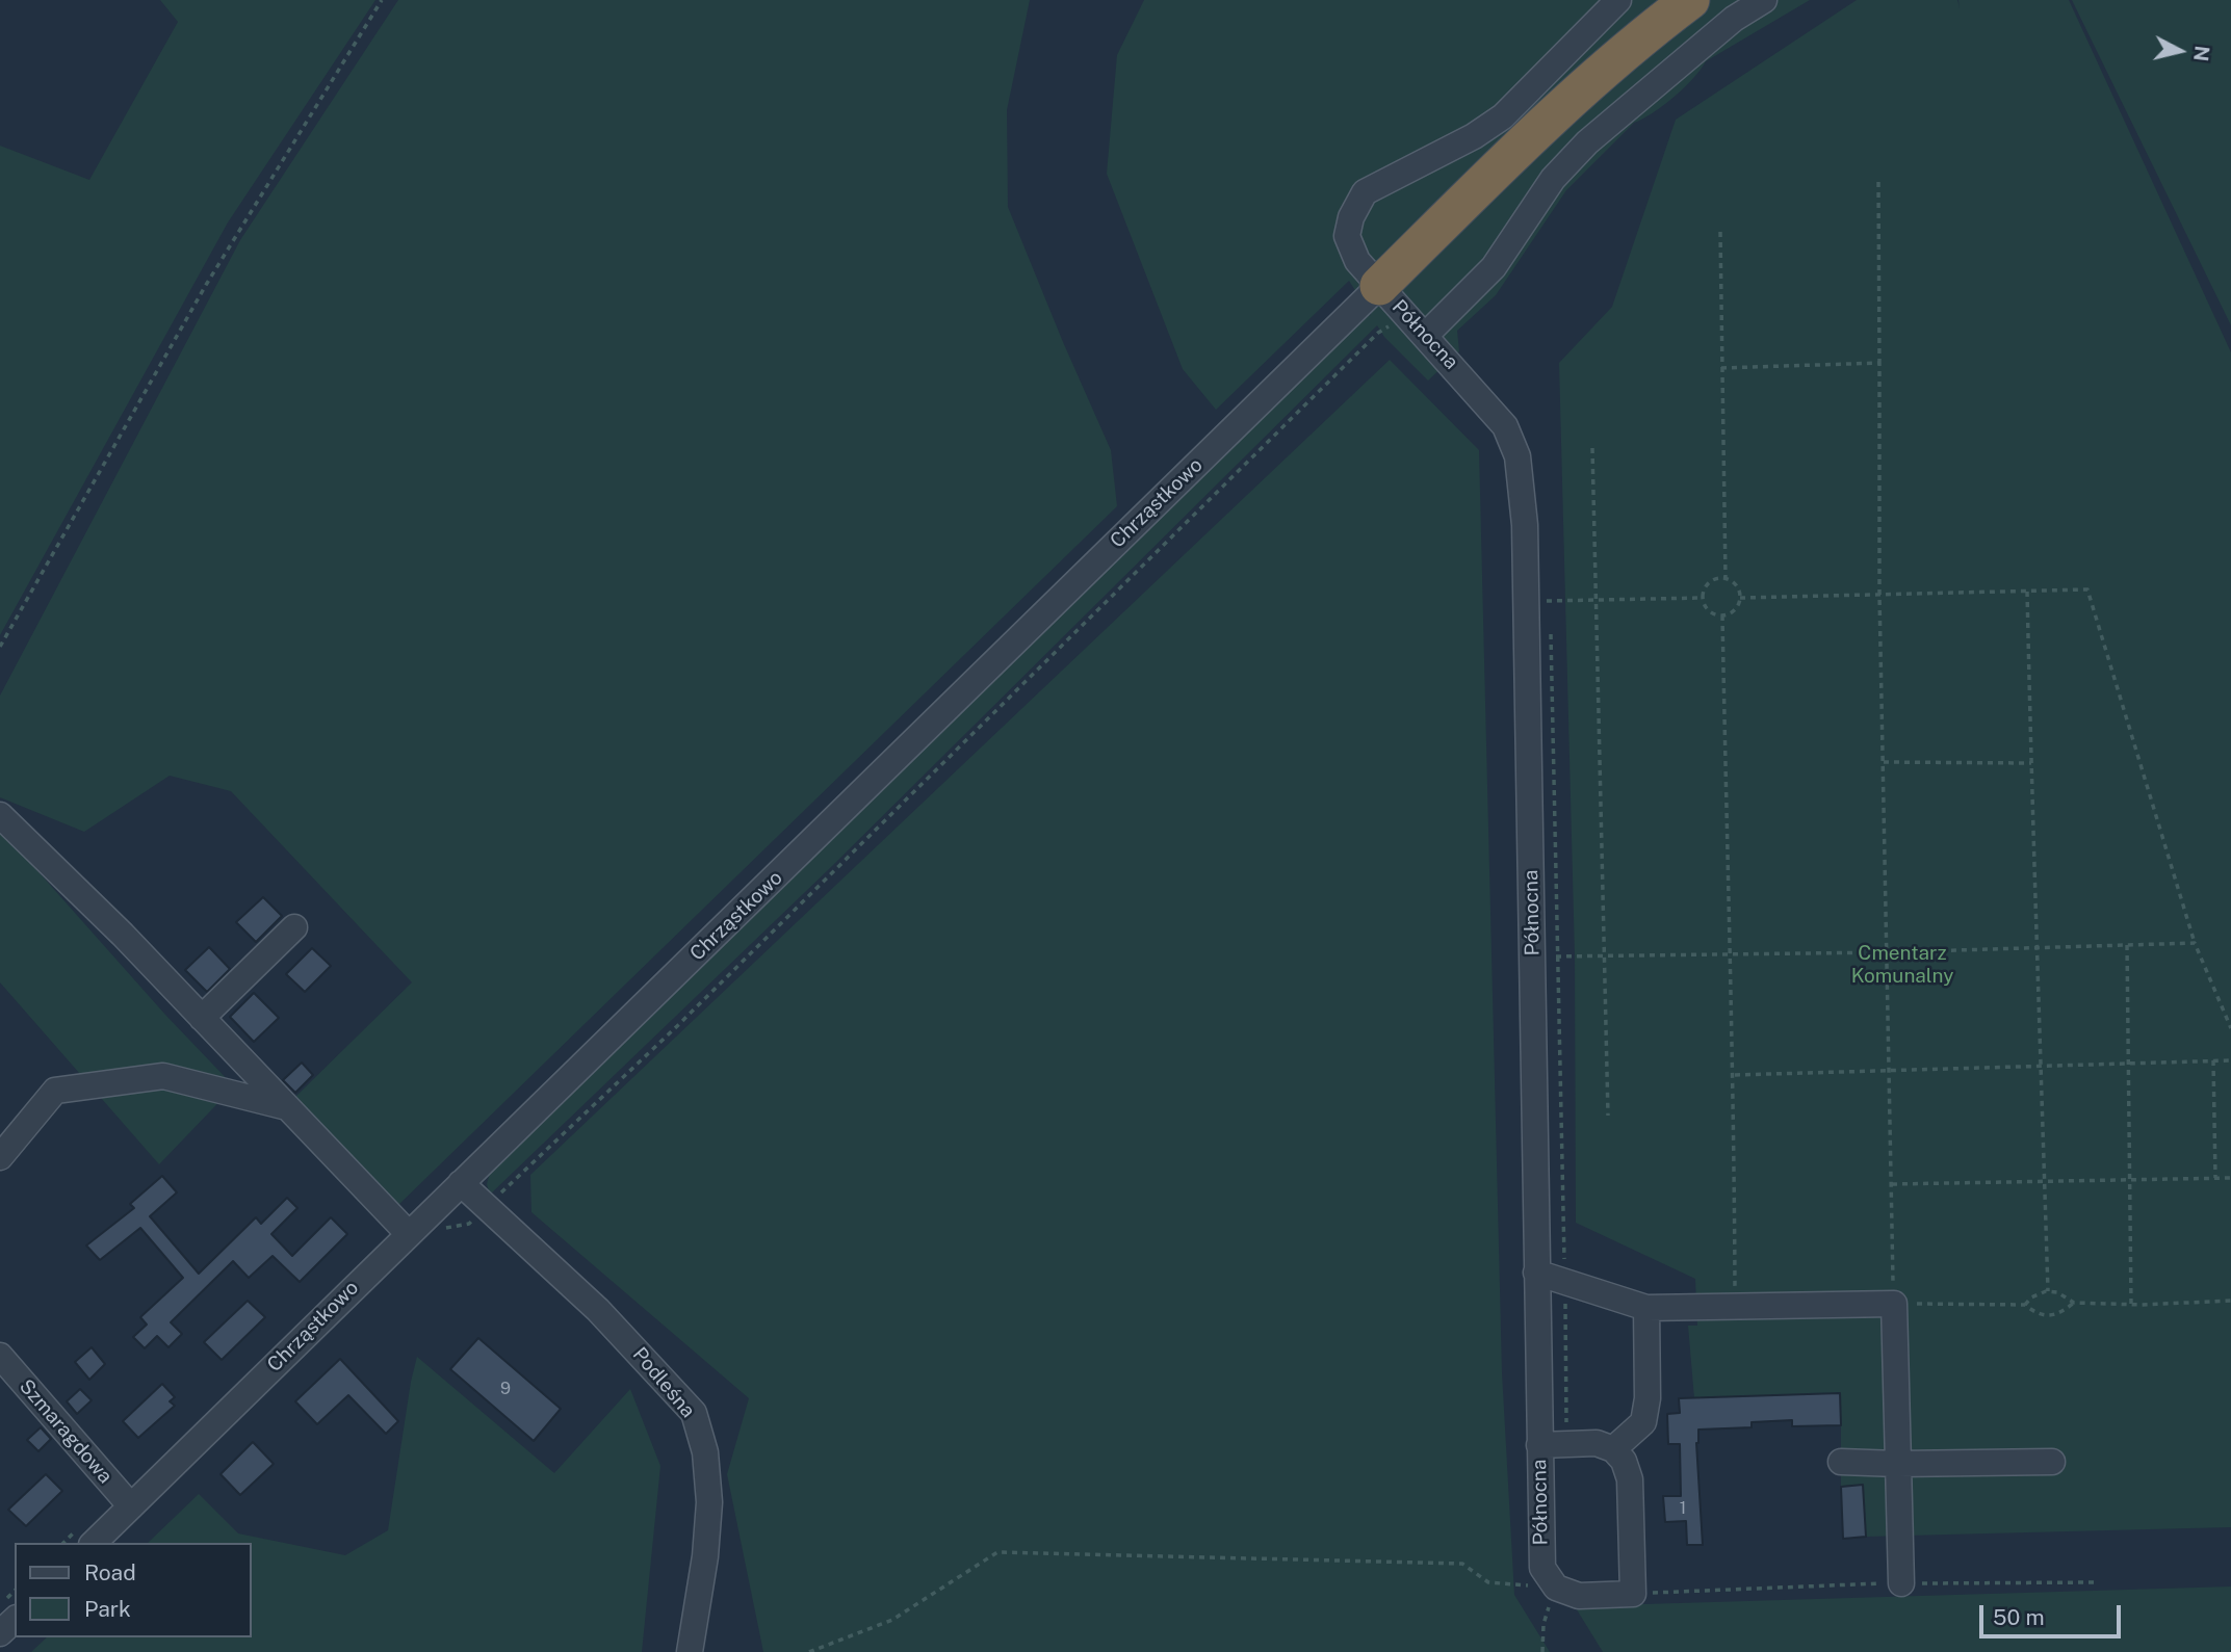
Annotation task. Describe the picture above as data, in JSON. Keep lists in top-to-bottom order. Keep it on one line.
{"streets":{"street":["Północna","Chrząstkowo","Podleśna","Szmaragdowa"]},"crossings":[["Północna","Chrząstkowo"],["Chrząstkowo","Podleśna"],["Chrząstkowo","Szmaragdowa"]],"parks":["Cmentarz Komunalny"],"house_numbers":["9","1"],"legend":["Road","Park"],"scale_bar":"50 m","north":"right"}
